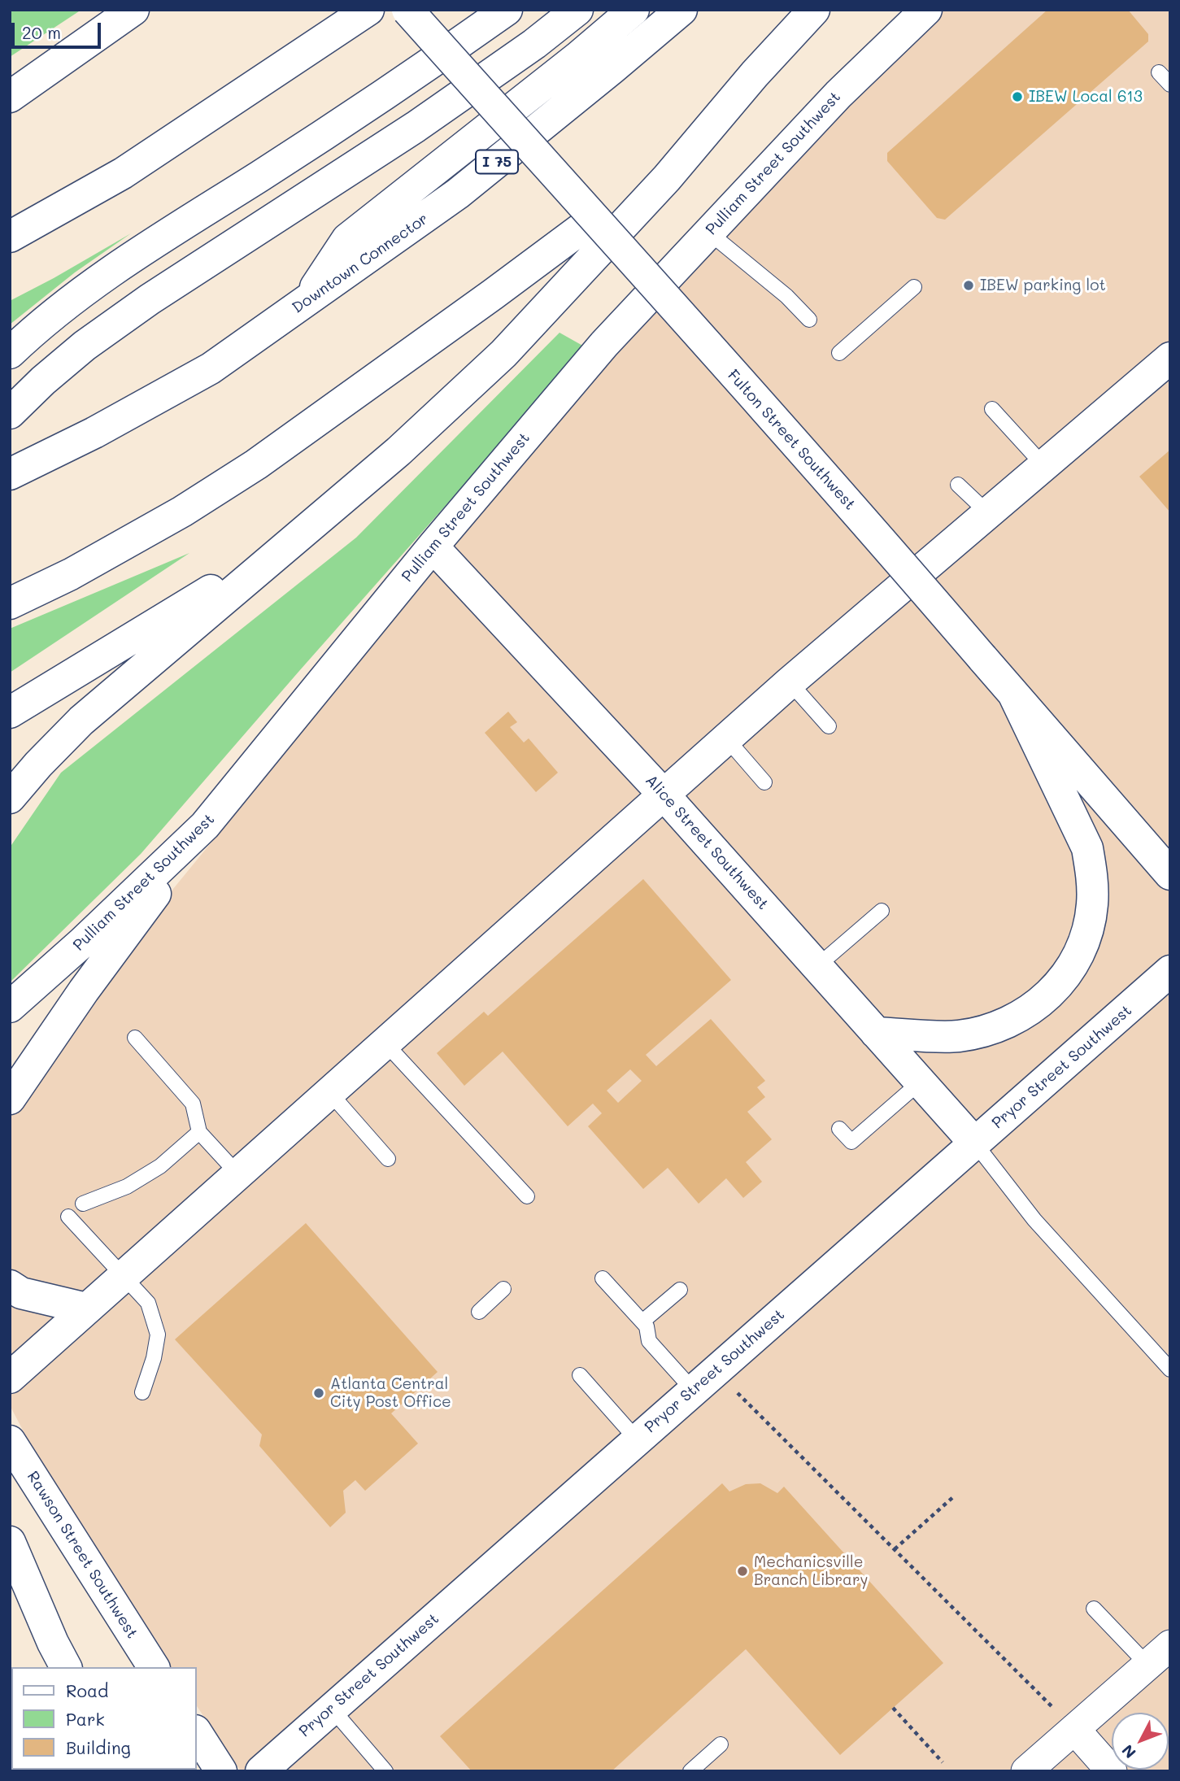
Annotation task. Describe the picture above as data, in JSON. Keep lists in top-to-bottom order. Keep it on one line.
{"streets":{"main road":["I 75","Pulliam Street Southwest","Downtown Connector","Fulton Street Southwest","Alice Street Southwest","Pryor Street Southwest","Rawson Street Southwest"]},"crossings":[["Pulliam Street Southwest","Alice Street Southwest"],["Alice Street Southwest","Pryor Street Southwest"]],"places":["IBEW Local 613","IBEW parking lot","Atlanta Central City Post Office","Mechanicsville Branch Library"],"legend":["Road","Park","Building"],"scale_bar":"20 m","north":"bottom left"}
